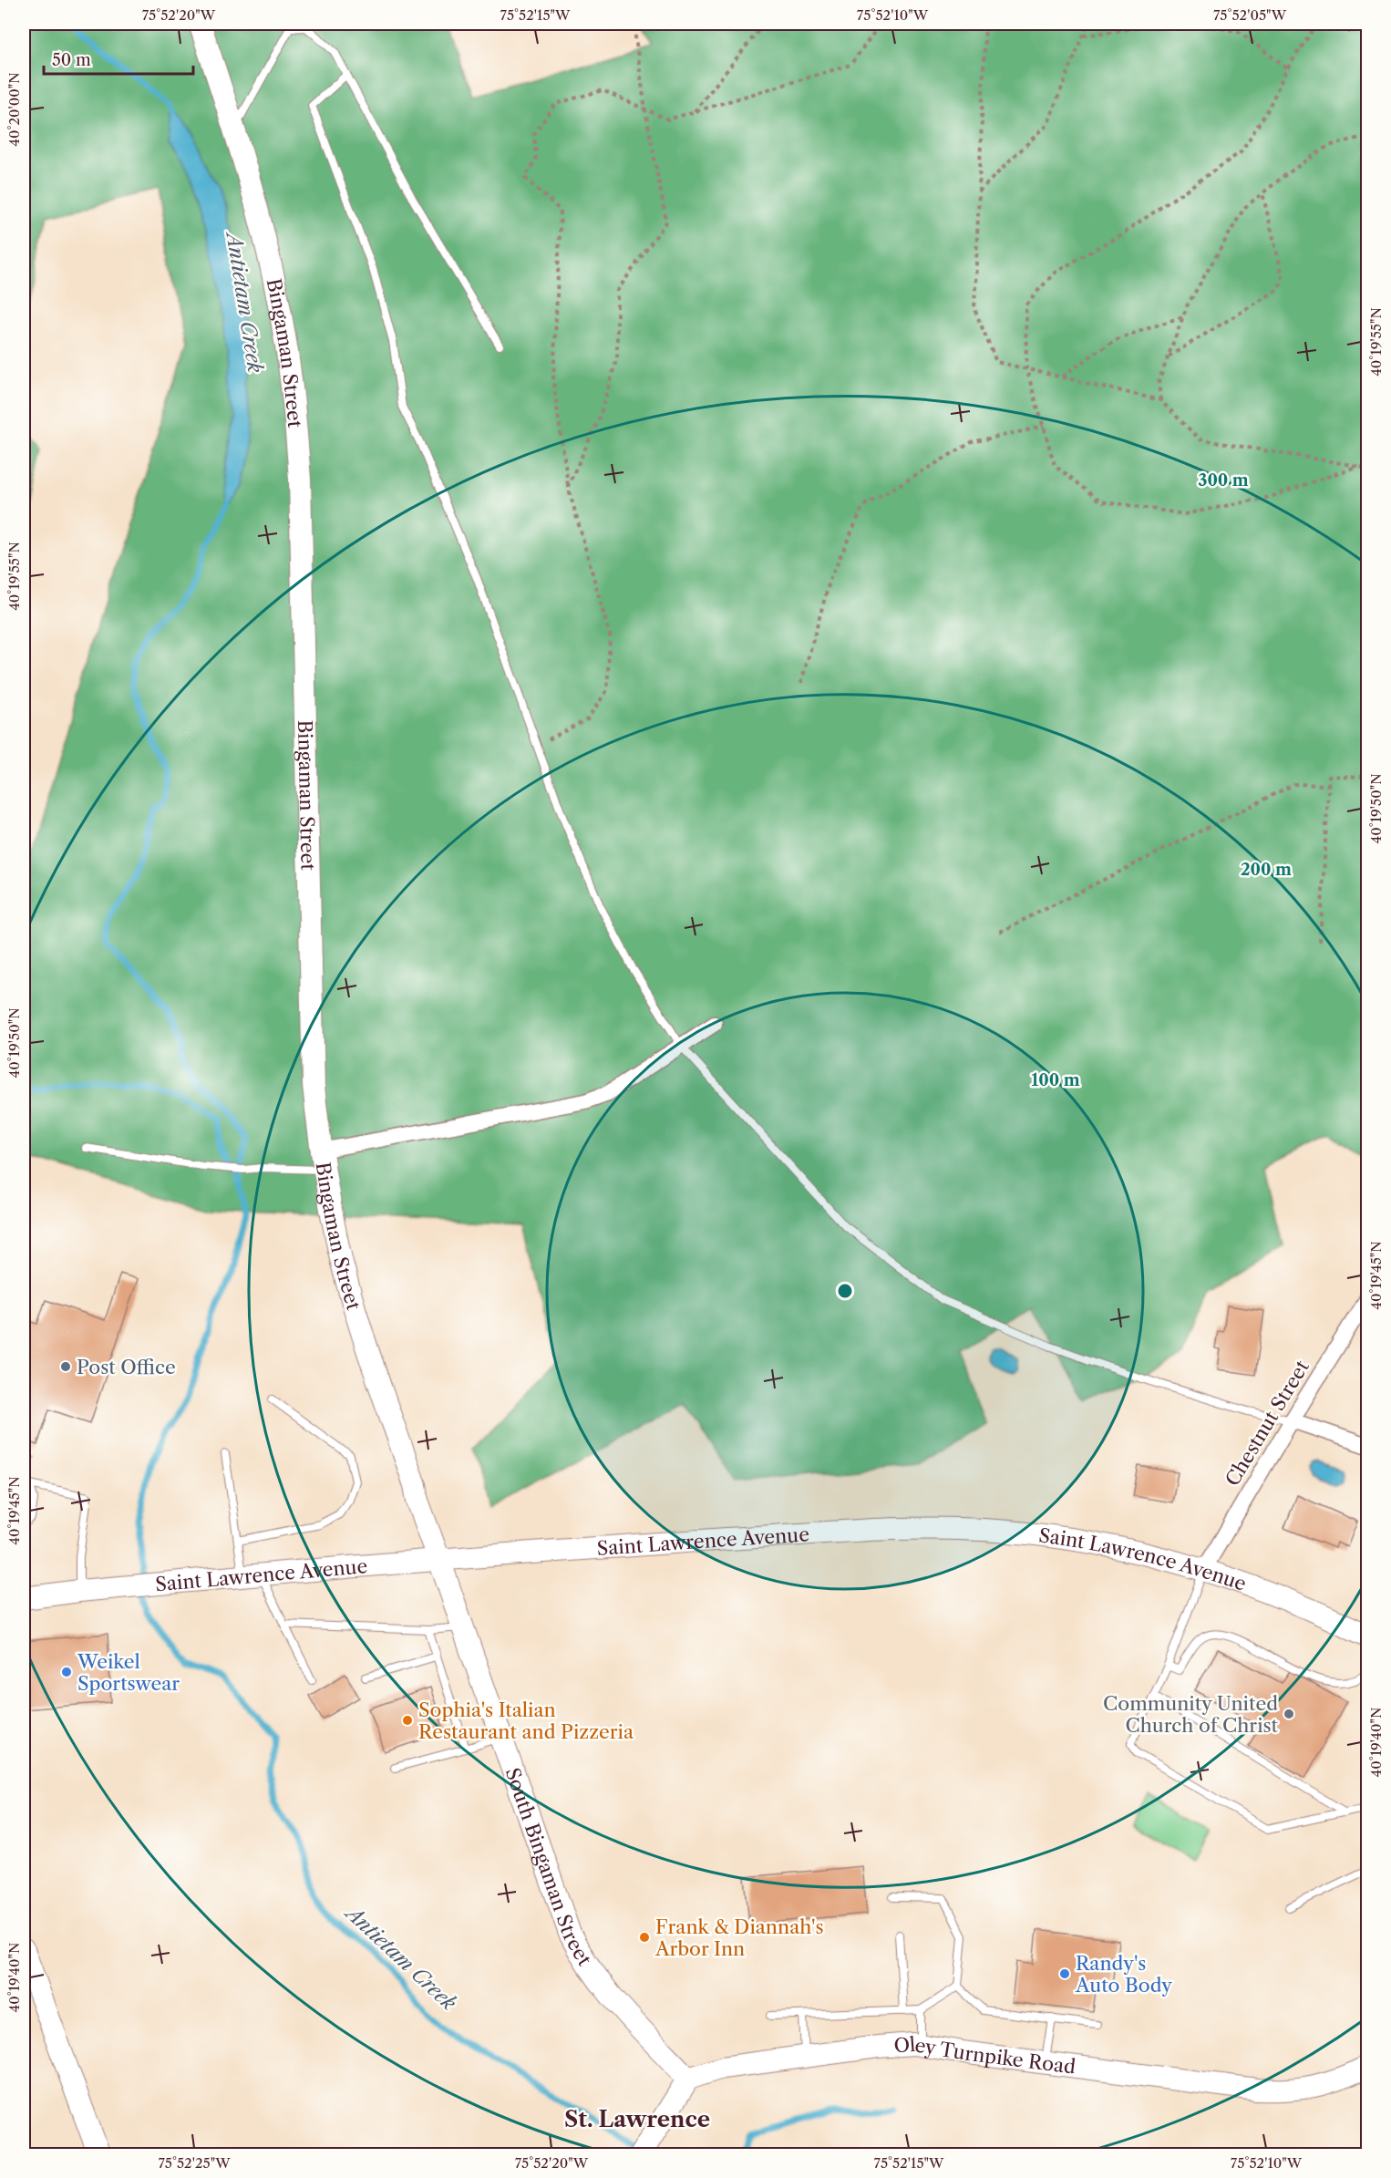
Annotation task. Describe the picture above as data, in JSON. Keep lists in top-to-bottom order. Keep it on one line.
{"streets":{"street":["Bingaman Street","Chestnut Street","Saint Lawrence Avenue","South Bingaman Street","Oley Turnpike Road"]},"crossings":[["Bingaman Street","Saint Lawrence Avenue"],["Bingaman Street","South Bingaman Street"],["Chestnut Street","Saint Lawrence Avenue"],["Saint Lawrence Avenue","South Bingaman Street"],["South Bingaman Street","Oley Turnpike Road"]],"districts":["St. Lawrence"],"water":["Antietam Creek"],"places":["Post Office","Weikel Sportswear","Community United Church of Christ","Sophia's Italian Restaurant and Pizzeria","Frank & Diannah's Arbor Inn","Randy's Auto Body"],"scale_bar":"50 m","coordinates":["75°52'20\"W","75°52'15\"W","75°52'10\"W","75°52'05\"W","40°20'00\"N","40°19'55\"N","40°19'50\"N","40°19'45\"N","40°19'40\"N","75°52'25\"W"],"rings":["300 m","200 m","100 m"]}
